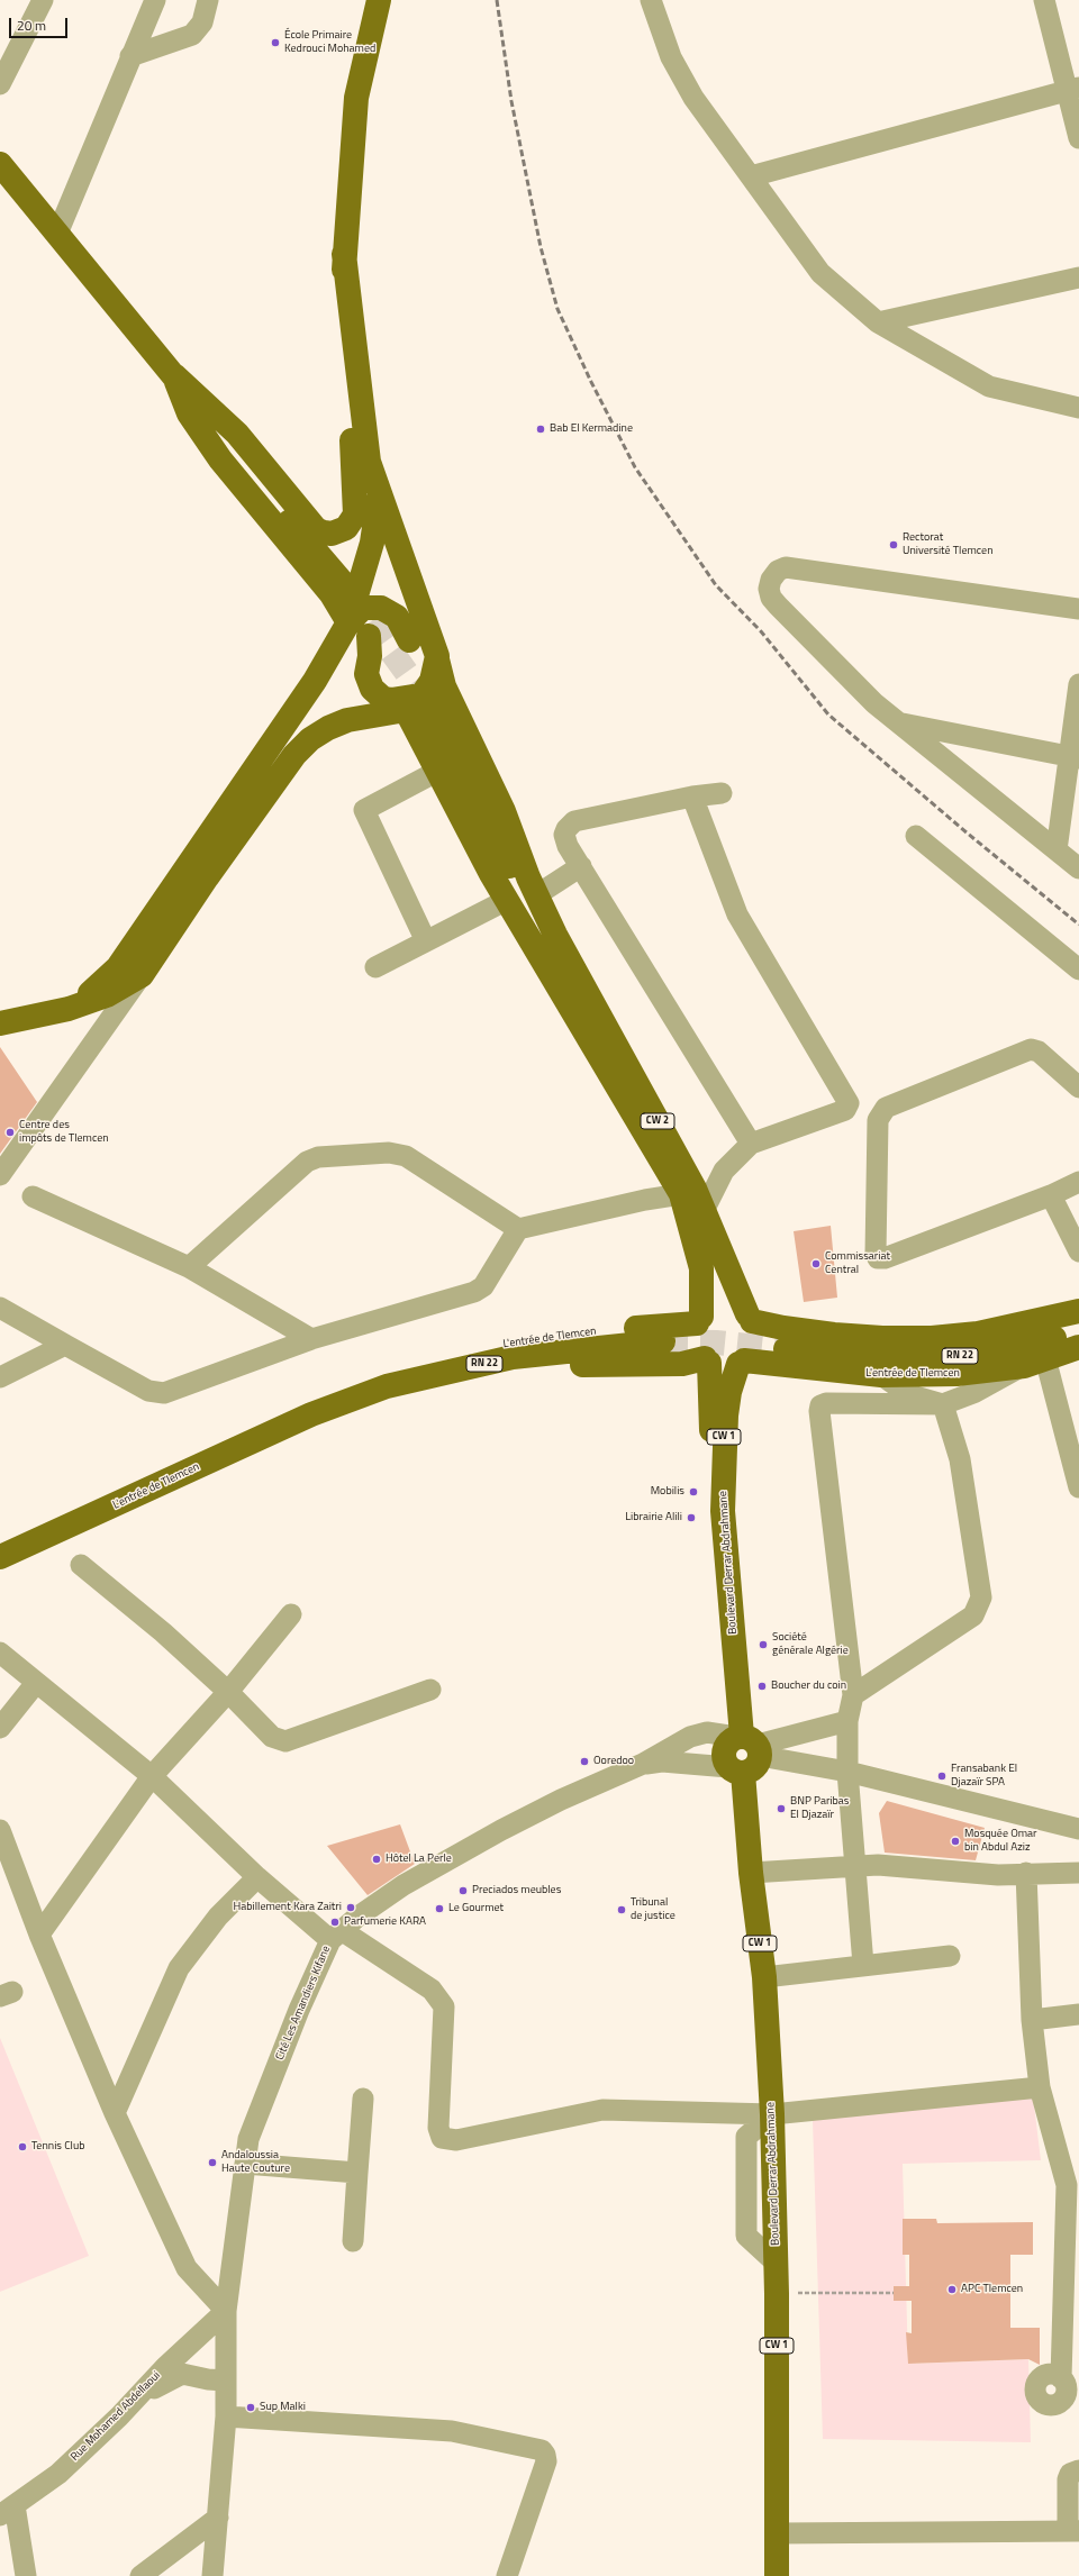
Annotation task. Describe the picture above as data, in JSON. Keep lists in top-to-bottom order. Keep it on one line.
{"streets":{"main road":["CW 2","L'entrée de Tlemcen","RN 22","CW 1","Boulevard Derrar Abdrahmane"],"street":["Cité Les Amandiers Kifane","Rue Mohamed Abdellaoui"]},"crossings":[["CW 2","L'entrée de Tlemcen"],["CW 2","Boulevard Derrar Abdrahmane"],["L'entrée de Tlemcen","Boulevard Derrar Abdrahmane"],["Cité Les Amandiers Kifane","Rue Mohamed Abdellaoui"]],"places":["École Primaire Kedrouci Mohamed","Bab El Kermadine","Rectorat Université Tlemcen","Centre des impôts de Tlemcen","Commissariat Central","Mobilis","Librairie Alili","Société générale Algérie","Boucher du coin","Ooredoo","Fransabank El Djazaïr SPA","BNP Paribas El Djazaïr","Mosquée Omar bin Abdul Aziz","Hôtel La Perle","Preciados meubles","Habillement Kara Zaitri","Le Gourmet","Tribunal de justice","Parfumerie KARA","Tennis Club","Andaloussia Haute Couture","APC Tlemcen","Sup Malki"],"scale_bar":"20 m"}
